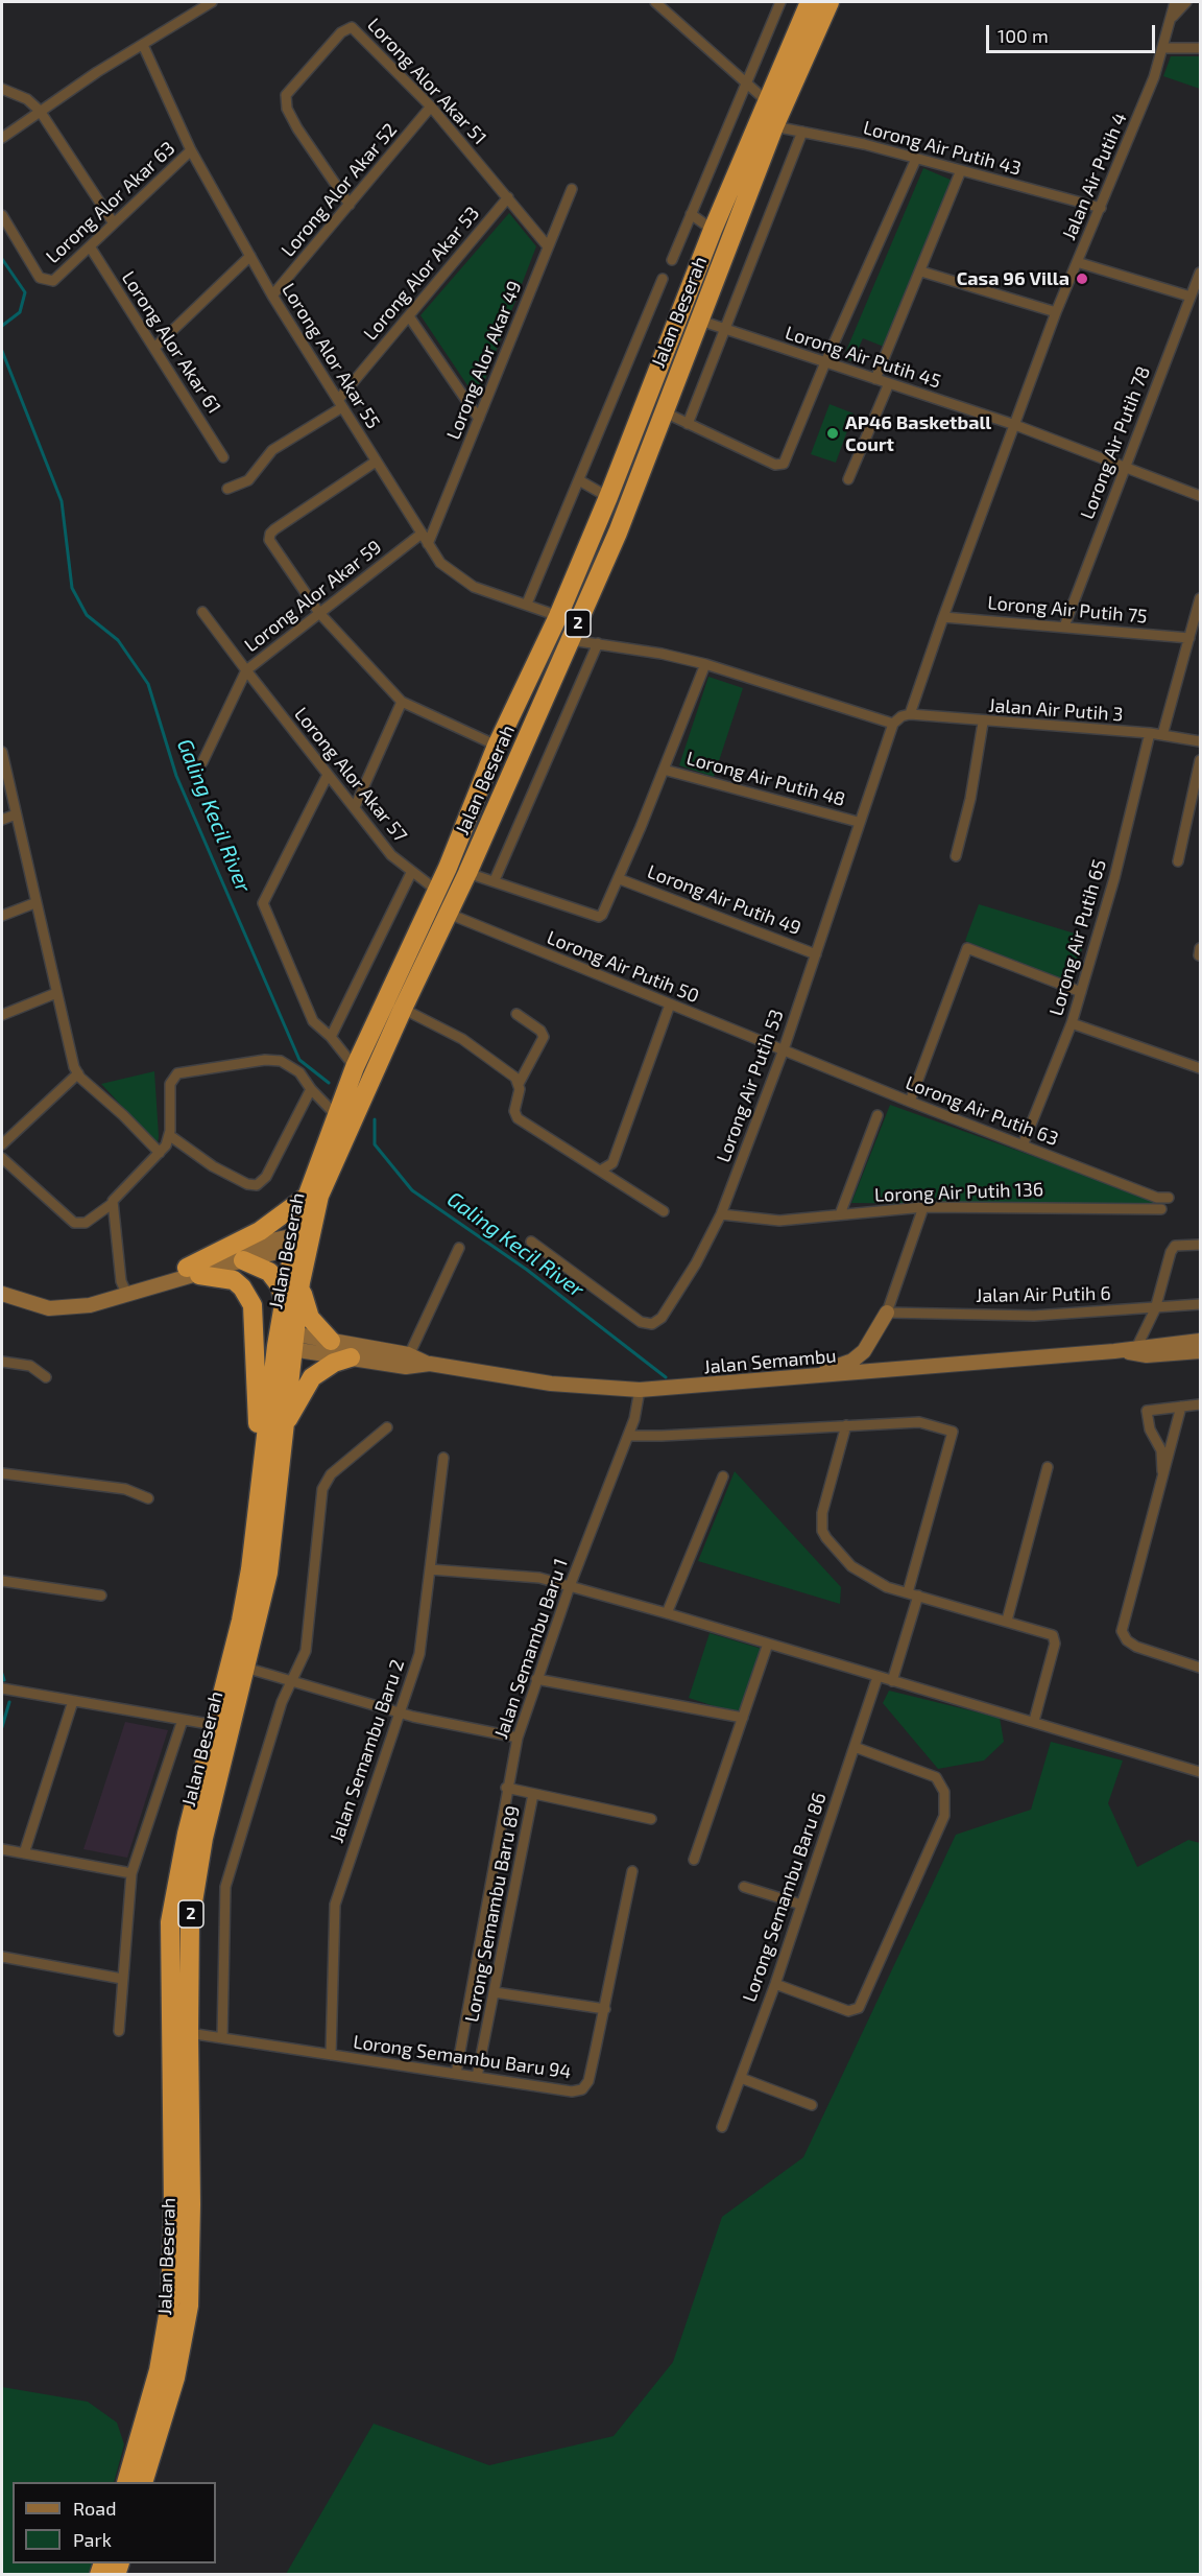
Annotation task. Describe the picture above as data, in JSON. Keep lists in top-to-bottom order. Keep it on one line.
{"streets":{"highway":["Jalan Beserah","2"],"main road":["Jalan Semambu"],"street":["Lorong Alor Akar 51","Lorong Air Putih 43","Jalan Air Putih 4","Lorong Alor Akar 52","Lorong Alor Akar 63","Lorong Alor Akar 53","Lorong Alor Akar 61","Lorong Alor Akar 55","Lorong Air Putih 45","Lorong Alor Akar 49","Lorong Air Putih 78","Lorong Alor Akar 59","Lorong Air Putih 75","Jalan Air Putih 3","Lorong Alor Akar 57","Lorong Air Putih 48","Lorong Air Putih 49","Lorong Air Putih 65","Lorong Air Putih 50","Lorong Air Putih 53","Lorong Air Putih 63","Lorong Air Putih 136","Jalan Air Putih 6","Jalan Semambu Baru 1","Jalan Semambu Baru 2","Lorong Semambu Baru 86","Lorong Semambu Baru 89","Lorong Semambu Baru 94"]},"crossings":[["Lorong Alor Akar 51","Lorong Alor Akar 52"],["Lorong Alor Akar 51","Lorong Alor Akar 53"],["Lorong Alor Akar 51","Lorong Alor Akar 49"],["Lorong Air Putih 43","Jalan Air Putih 4"],["Lorong Air Putih 43","Jalan Beserah"],["Jalan Air Putih 4","Lorong Air Putih 45"],["Jalan Air Putih 4","Lorong Air Putih 75"],["Jalan Air Putih 4","Jalan Air Putih 3"],["Lorong Alor Akar 52","Lorong Alor Akar 55"],["Lorong Alor Akar 63","Lorong Alor Akar 61"],["Lorong Alor Akar 63","Lorong Alor Akar 55"],["Lorong Alor Akar 53","Lorong Alor Akar 55"],["Jalan Beserah","Lorong Alor Akar 55"],["Jalan Beserah","Lorong Air Putih 45"],["Jalan Beserah","Lorong Alor Akar 57"],["Jalan Beserah","Lorong Air Putih 50"],["Jalan Beserah","Jalan Semambu"],["Jalan Beserah","Lorong Semambu Baru 94"],["Lorong Alor Akar 55","Lorong Alor Akar 49"],["Lorong Alor Akar 55","Lorong Alor Akar 59"],["Lorong Air Putih 45","Lorong Air Putih 78"],["Lorong Air Putih 78","Lorong Air Putih 75"],["Lorong Alor Akar 59","Lorong Alor Akar 57"],["Jalan Air Putih 3","Lorong Air Putih 65"],["Lorong Air Putih 48","Lorong Air Putih 53"],["Lorong Air Putih 49","Lorong Air Putih 53"],["Lorong Air Putih 65","Lorong Air Putih 63"],["Lorong Air Putih 50","Lorong Air Putih 53"],["Lorong Air Putih 50","Lorong Air Putih 63"],["Lorong Air Putih 53","Lorong Air Putih 63"],["Lorong Air Putih 53","Lorong Air Putih 136"],["Jalan Semambu","Jalan Semambu Baru 1"],["Jalan Semambu Baru 1","Lorong Semambu Baru 89"],["Jalan Semambu Baru 1","Lorong Semambu Baru 94"],["Jalan Semambu Baru 2","Lorong Semambu Baru 94"],["Lorong Semambu Baru 89","Lorong Semambu Baru 94"]],"water":["Galing Kecil River"],"places":["Casa 96 Villa","AP46 Basketball Court"],"legend":["Road","Park"],"scale_bar":"100 m"}
